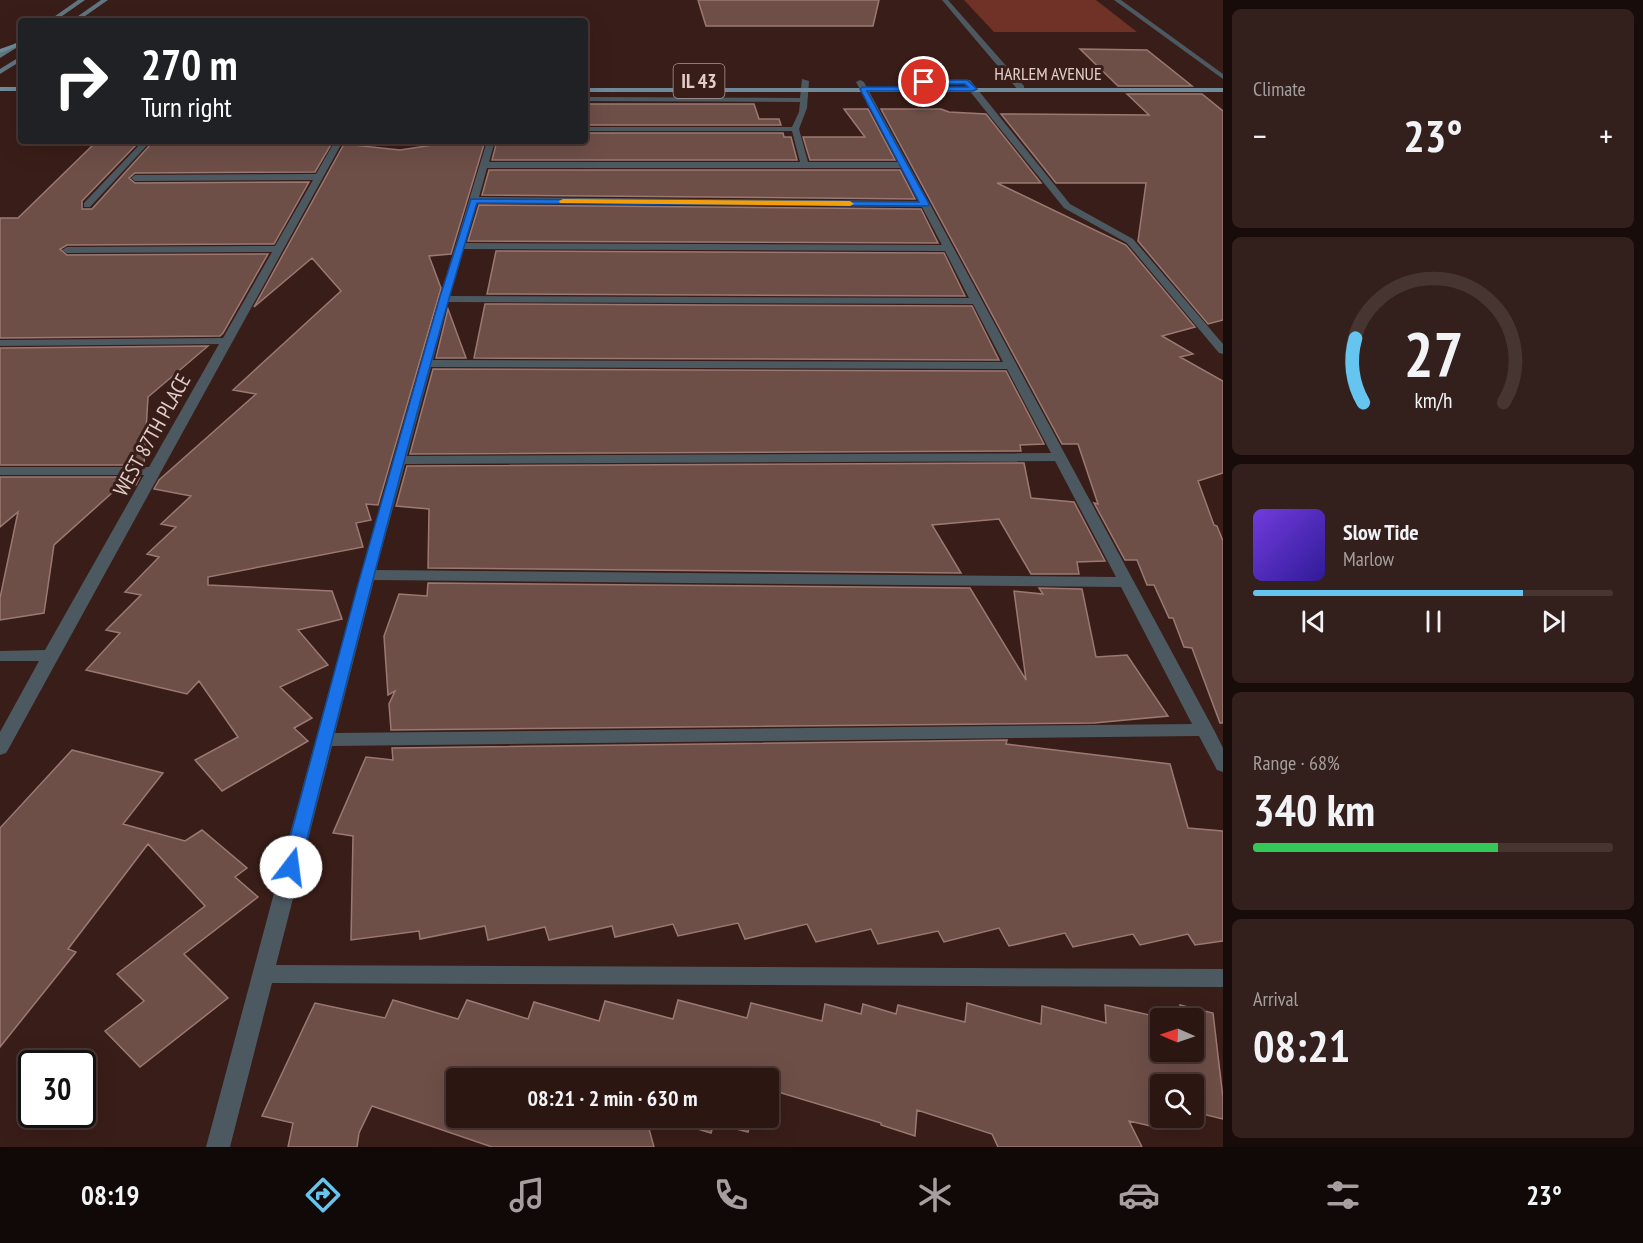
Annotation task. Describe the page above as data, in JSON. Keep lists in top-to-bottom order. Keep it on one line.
{"streets":{"main road":["HARLEM AVENUE","IL 43"],"street":["WEST 87TH PLACE"]},"north":"left","page":{"tile":["Climate",["Range · 68%","340 km"],["Arrival","08:21"]],"turn":["270 m","Turn right"],"heat":["−","23°","+"],"song":["Slow Tide","Marlow"],"limit":"30","trip":"08:21 · 2 min · 630 m","tabs":["08:19","23°"],"gauge":["27","km/h"]}}
